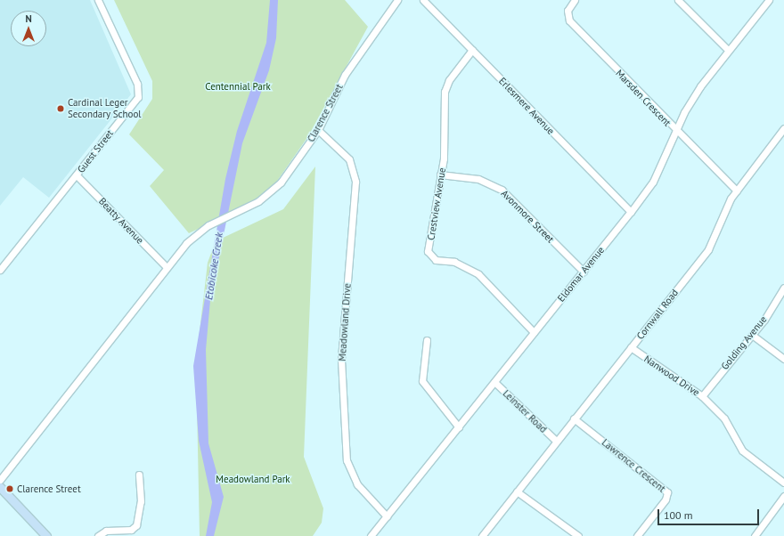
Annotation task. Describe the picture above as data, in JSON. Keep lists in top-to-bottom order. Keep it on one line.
{"streets":{"street":["Marsden Crescent","Erlesmere Avenue","Clarence Street","Guest Street","Crestview Avenue","Avonmore Street","Beatty Avenue","Eldomar Avenue","Cornwall Road","Meadowland Drive","Golding Avenue","Nanwood Drive","Leinster Road","Lawrence Crescent"]},"crossings":[["Marsden Crescent","Eldomar Avenue"],["Marsden Crescent","Cornwall Road"],["Erlesmere Avenue","Crestview Avenue"],["Erlesmere Avenue","Eldomar Avenue"],["Clarence Street","Beatty Avenue"],["Clarence Street","Meadowland Drive"],["Guest Street","Beatty Avenue"],["Crestview Avenue","Avonmore Street"],["Crestview Avenue","Eldomar Avenue"],["Avonmore Street","Eldomar Avenue"],["Eldomar Avenue","Meadowland Drive"],["Eldomar Avenue","Leinster Road"],["Cornwall Road","Nanwood Drive"],["Cornwall Road","Leinster Road"],["Cornwall Road","Lawrence Crescent"],["Golding Avenue","Nanwood Drive"]],"water":["Etobicoke Creek"],"parks":["Centennial Park","Meadowland Park"],"places":["Cardinal Leger Secondary School","Clarence Street"],"scale_bar":"100 m","north":"top"}
